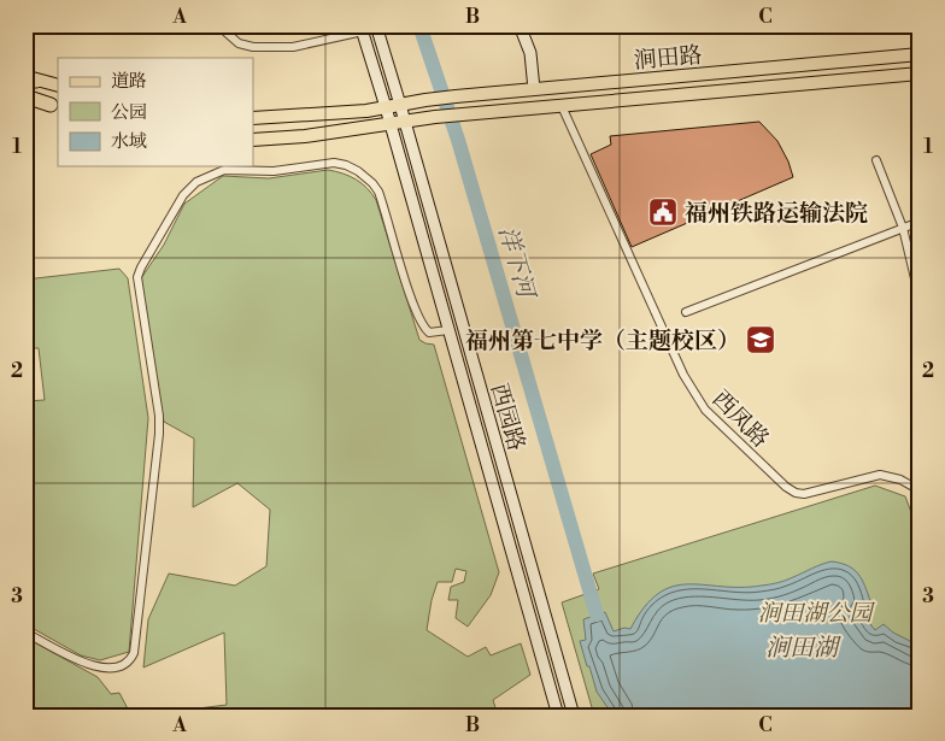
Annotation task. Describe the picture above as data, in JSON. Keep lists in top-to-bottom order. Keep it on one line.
{"streets":{"main road":["涧田路","西园路"],"street":["西凤路"]},"crossings":[["涧田路","西园路"],["涧田路","西凤路"]],"water":["洋下河","涧田湖"],"parks":["涧田湖公园"],"places":{"public building":["福州铁路运输法院"],"school or university":["福州第七中学（主题校区）"]},"legend":["道路","公园","水域"],"grid":{"columns":["A","B","C"],"rows":["1","2","3"]}}
